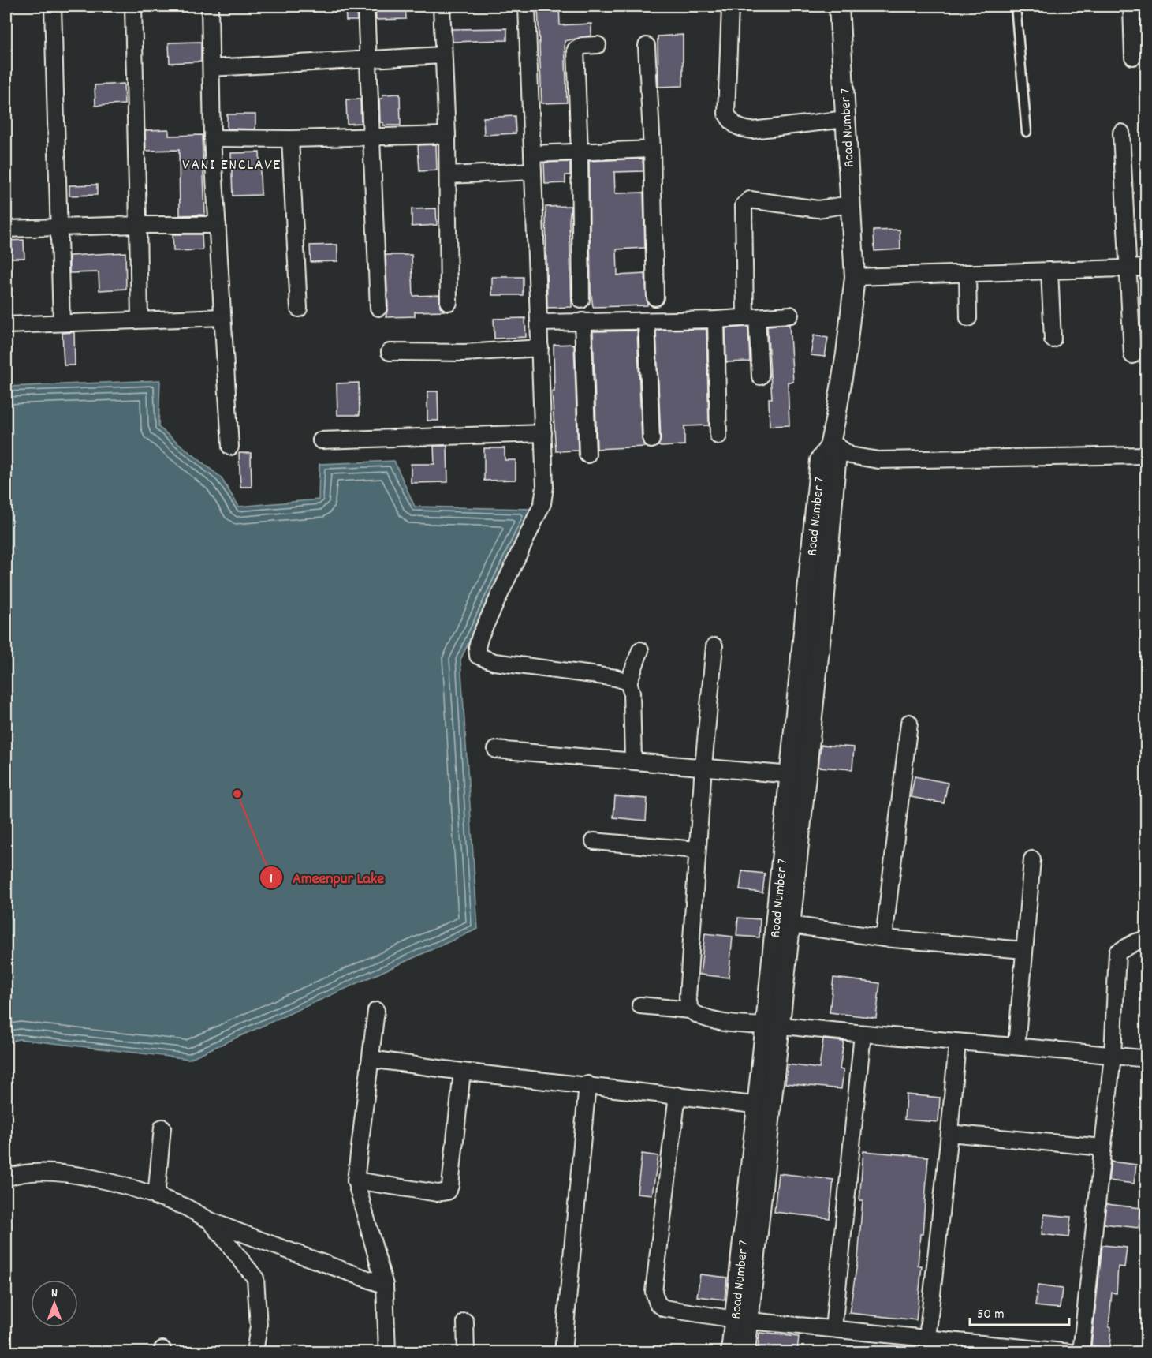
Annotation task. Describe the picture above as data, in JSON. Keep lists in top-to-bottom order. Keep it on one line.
{"streets":{"street":["Road Number 7"]},"districts":["VANI ENCLAVE"],"places":["Ameenpur Lake"],"scale_bar":"50 m","north":"top"}
